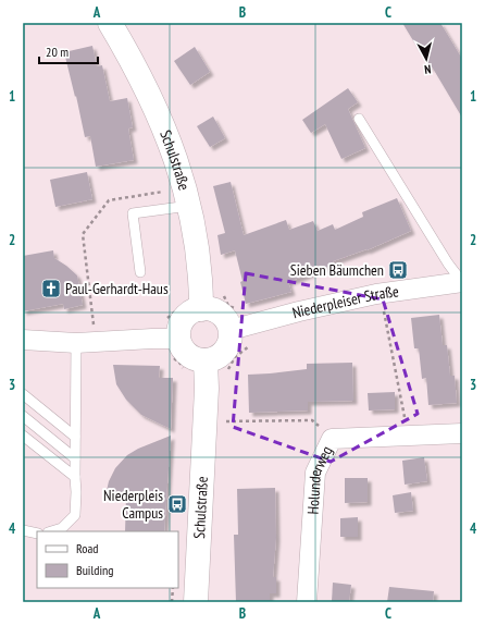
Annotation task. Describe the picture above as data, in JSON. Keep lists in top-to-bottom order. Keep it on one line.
{"streets":{"street":["Schulstraße","Niederpleiser Straße","Holunderweg"]},"crossings":[["Schulstraße","Niederpleiser Straße"]],"places":{"bus stop":["Sieben Bäumchen","Niederpleis Campus"],"church":["Paul-Gerhardt-Haus"]},"legend":["Road","Building"],"scale_bar":"20 m","north":"bottom","grid":{"columns":["A","B","C"],"rows":["1","2","3","4"]}}
